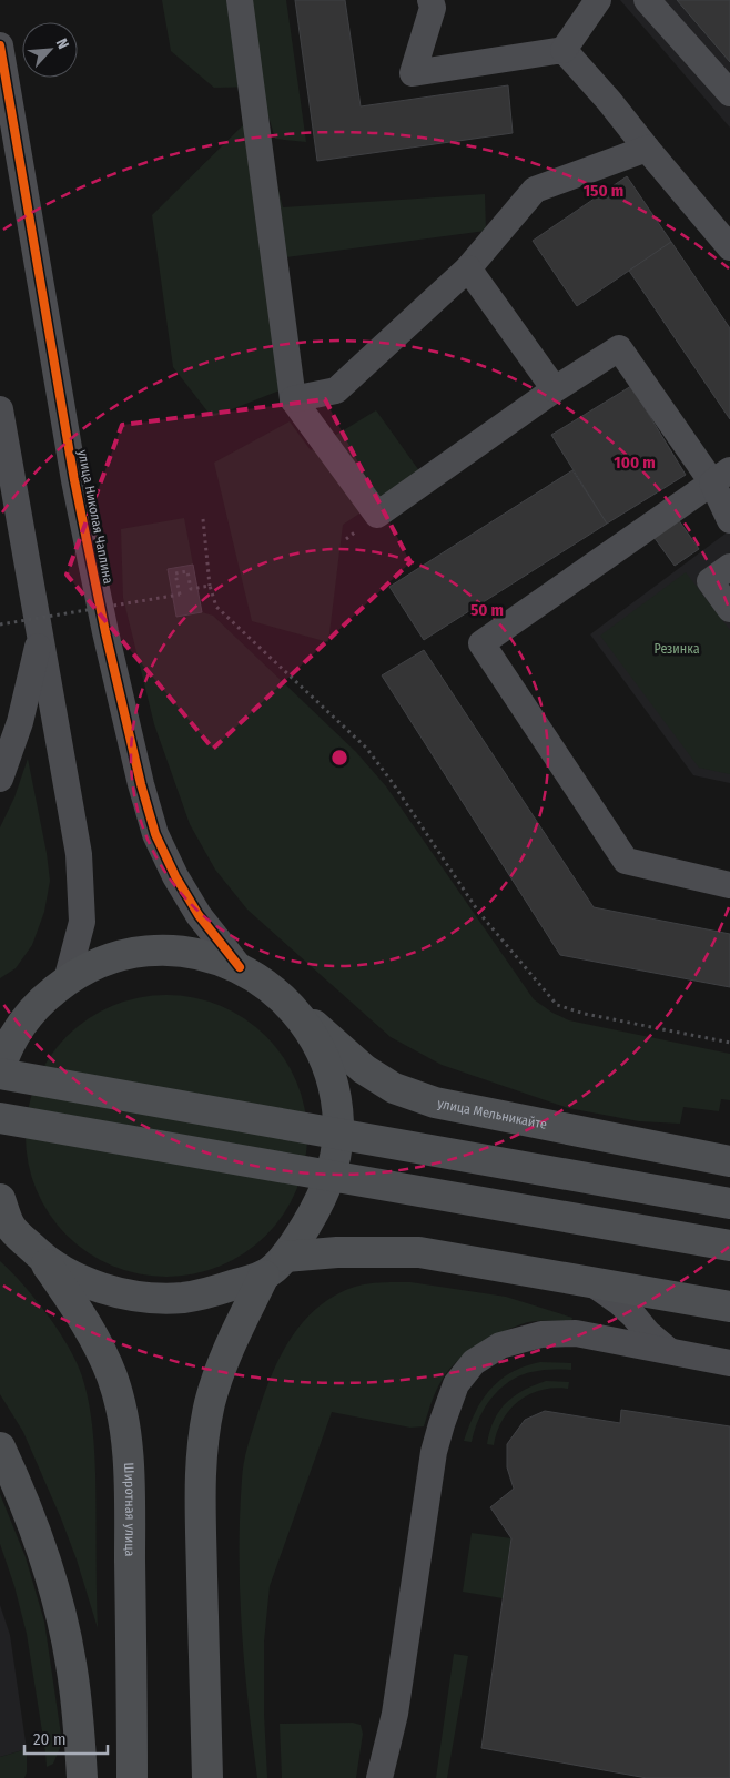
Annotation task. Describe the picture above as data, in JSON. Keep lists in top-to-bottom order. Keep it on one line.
{"streets":{"main road":["улица Мельникайте","Широтная улица"],"street":["улица Николая Чаплина"]},"parks":["Резинка"],"scale_bar":"20 m","north":"top right","rings":["150 m","100 m","50 m"]}
